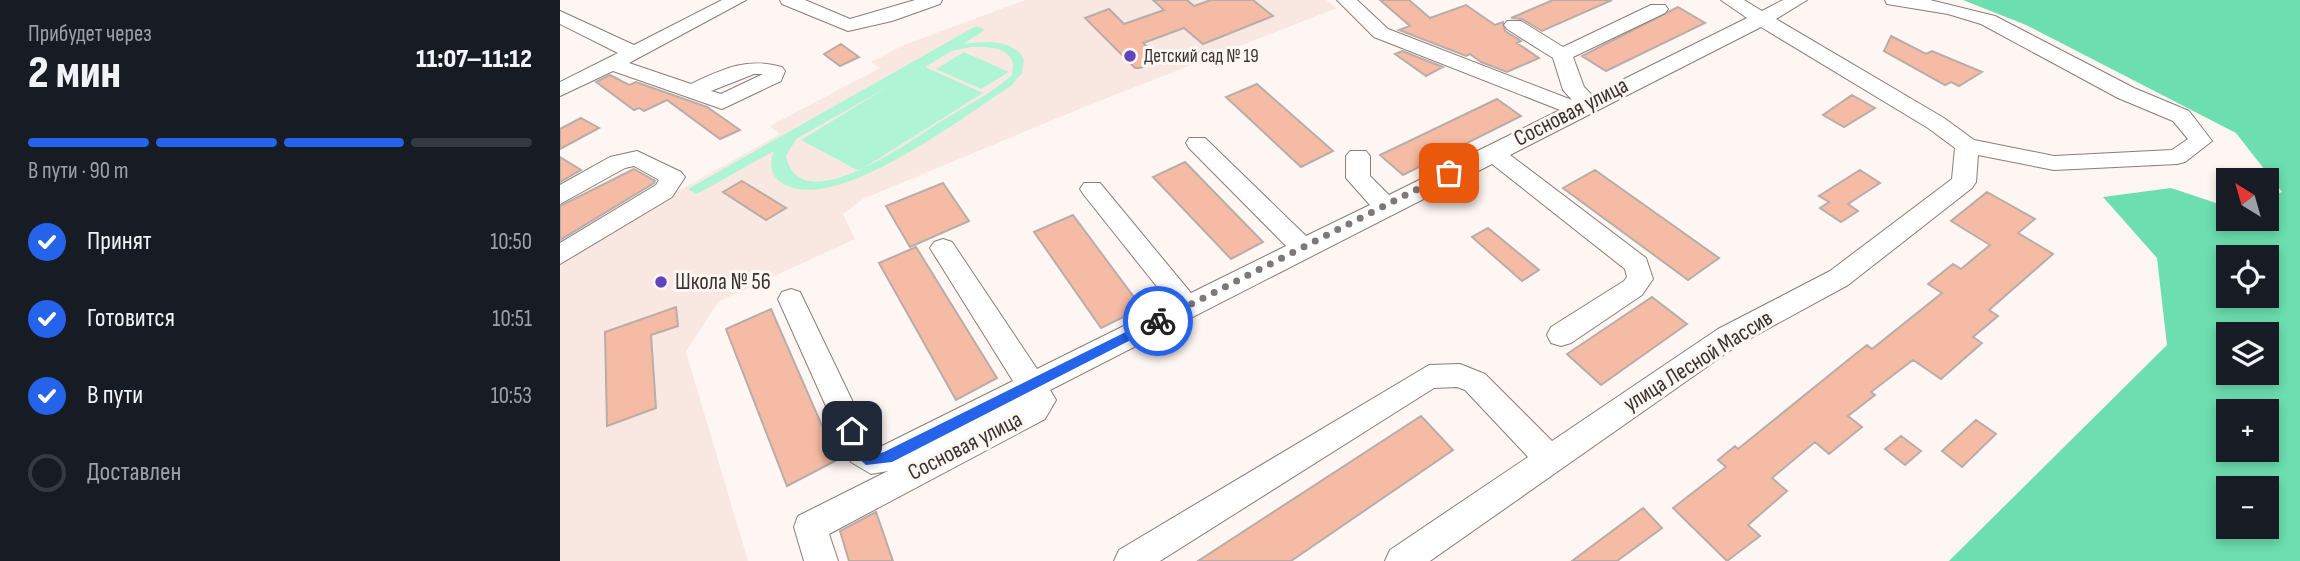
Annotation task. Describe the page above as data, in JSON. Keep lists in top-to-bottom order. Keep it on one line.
{"streets":{"street":["Сосновая улица","улица Лесной Массив"]},"places":["Детский сад № 19","Школа № 56"],"north":"top left","page":{"heading":["2 мин","Прибудет через","11:07–11:12"],"bar":"В пути · 90 m","map_buttons":["+","−"],"list":[["Принят","10:50"],["Готовится","10:51"],["В пути","10:53"],"Доставлен"]}}
